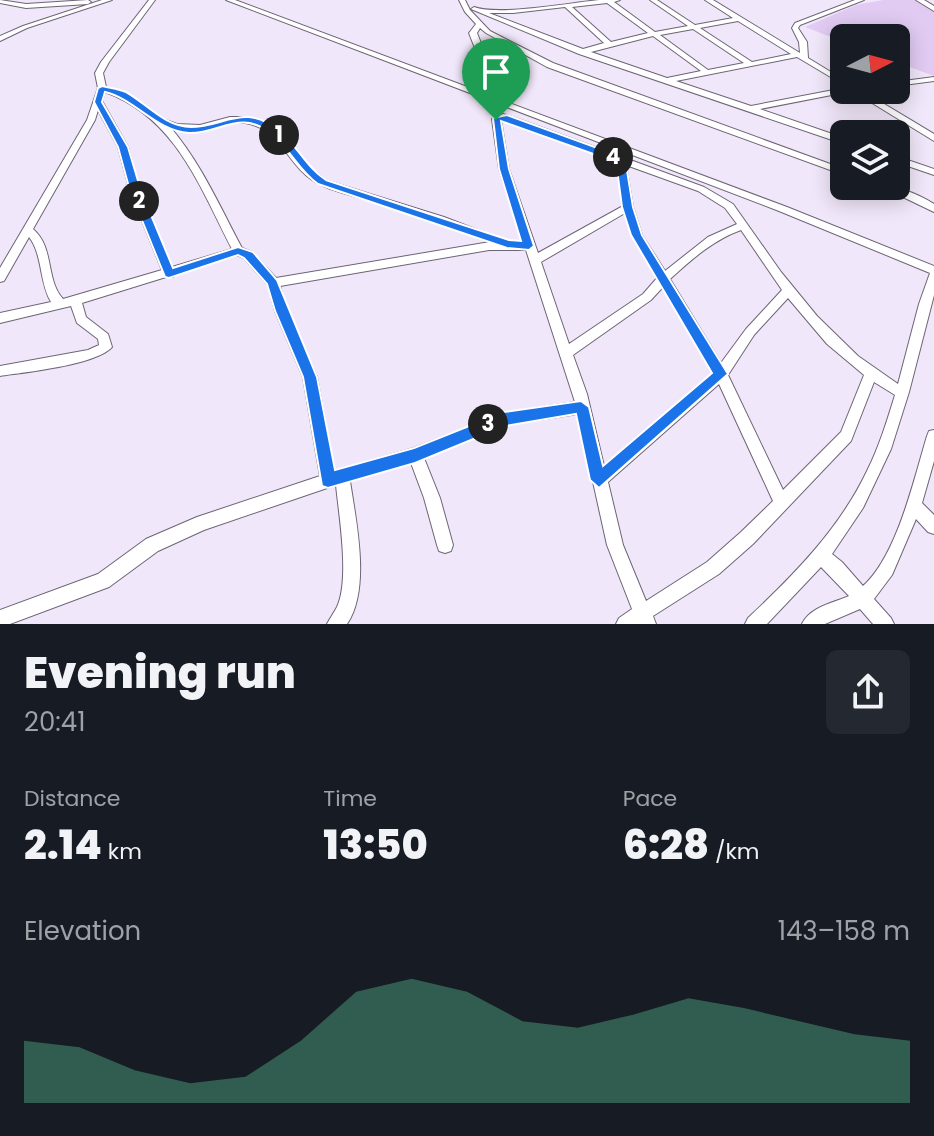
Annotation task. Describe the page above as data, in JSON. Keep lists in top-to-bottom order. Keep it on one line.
{"north":"right","page":{"pins":["1","4","2","3"],"heading":["Evening run","20:41"],"stats":[["Distance","2.14 km"],["Time","13:50"],["Pace","6:28 /km"]],"chart":["Elevation","143–158 m"]}}
